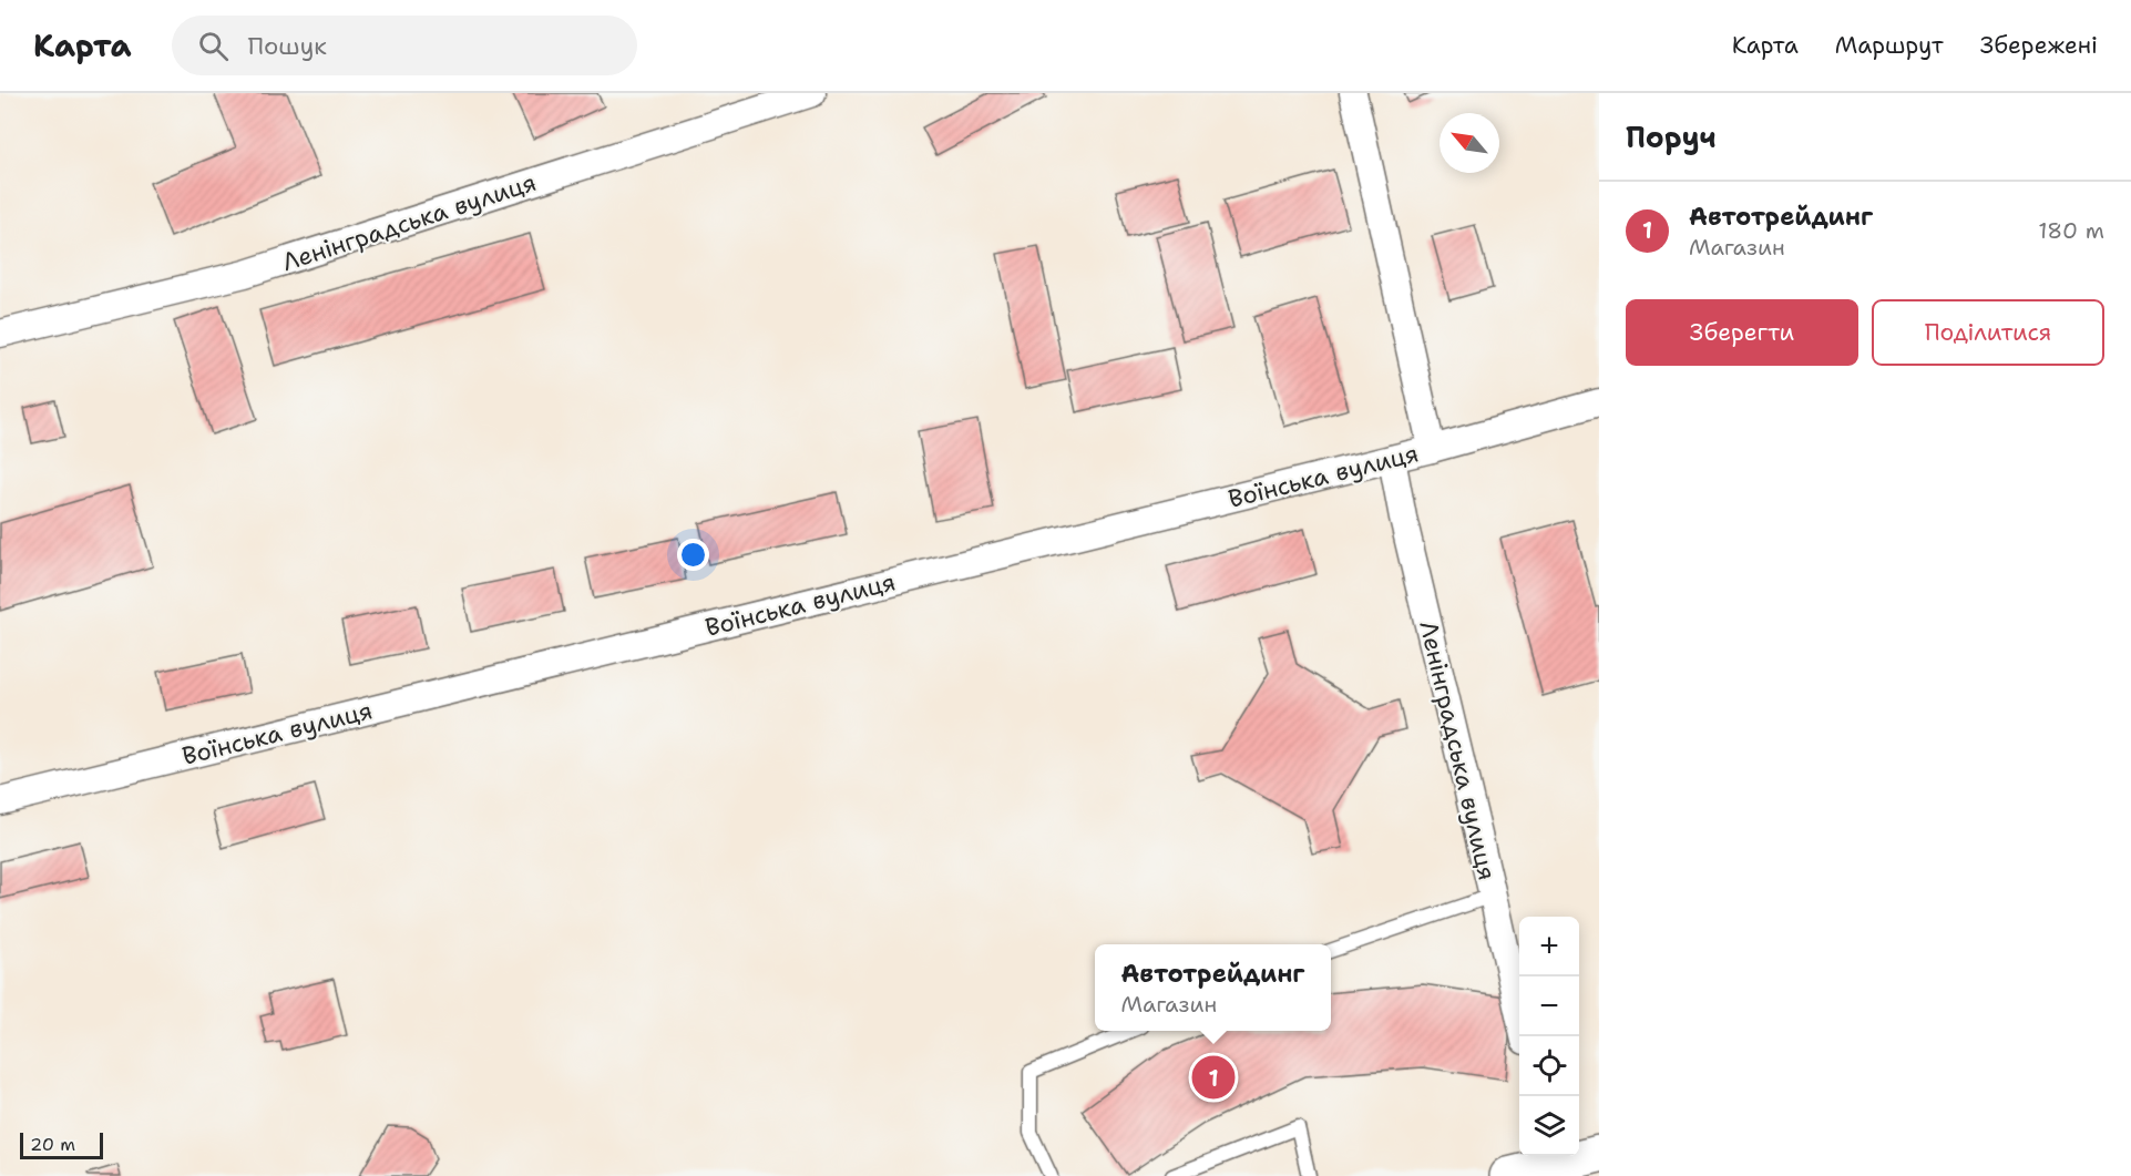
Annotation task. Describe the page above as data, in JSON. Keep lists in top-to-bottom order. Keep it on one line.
{"streets":{"street":["Ленінградська вулиця","Воїнська вулиця"]},"crossings":[["Ленінградська вулиця","Воїнська вулиця"]],"scale_bar":"20 m","north":"top left","page":{"header":"Карта","search":"Пошук","nav":["Карта","Маршрут","Збережені"],"heading":"Поруч","list":[{"mark":"1","name":"Автотрейдинг","note":"Магазин","value":"180 m"}],"buttons":["Зберегти","Поділитися"],"map_buttons":["+","−"],"popup":["Автотрейдинг","Магазин"],"pins":"1","scale":"20 m"}}
